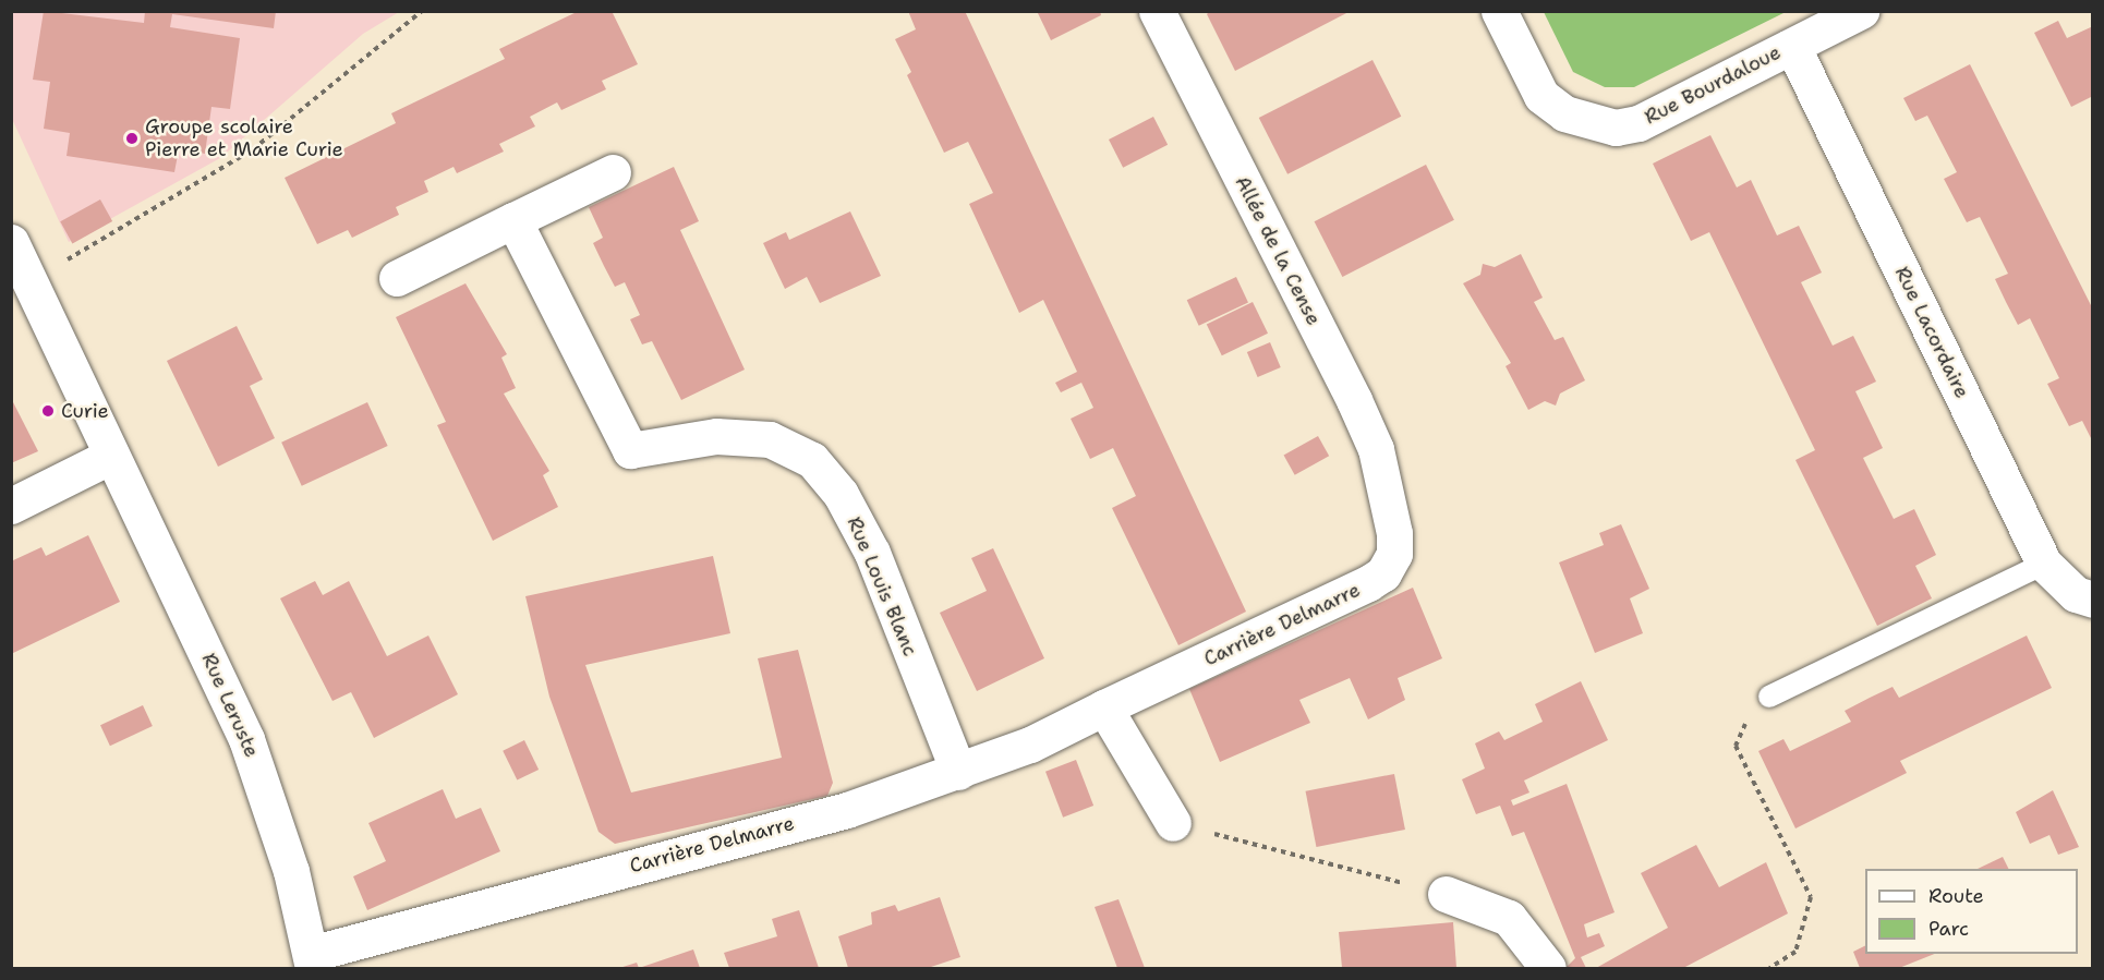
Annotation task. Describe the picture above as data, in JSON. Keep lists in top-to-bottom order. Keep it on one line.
{"streets":{"street":["Rue Bourdaloue","Allée de la Cense","Rue Lacordaire","Rue Louis Blanc","Carrière Delmarre","Rue Leruste"]},"crossings":[["Rue Bourdaloue","Rue Lacordaire"],["Allée de la Cense","Carrière Delmarre"],["Rue Louis Blanc","Carrière Delmarre"],["Carrière Delmarre","Rue Leruste"]],"places":["Groupe scolaire Pierre et Marie Curie","Curie"],"legend":["Route","Parc"]}
